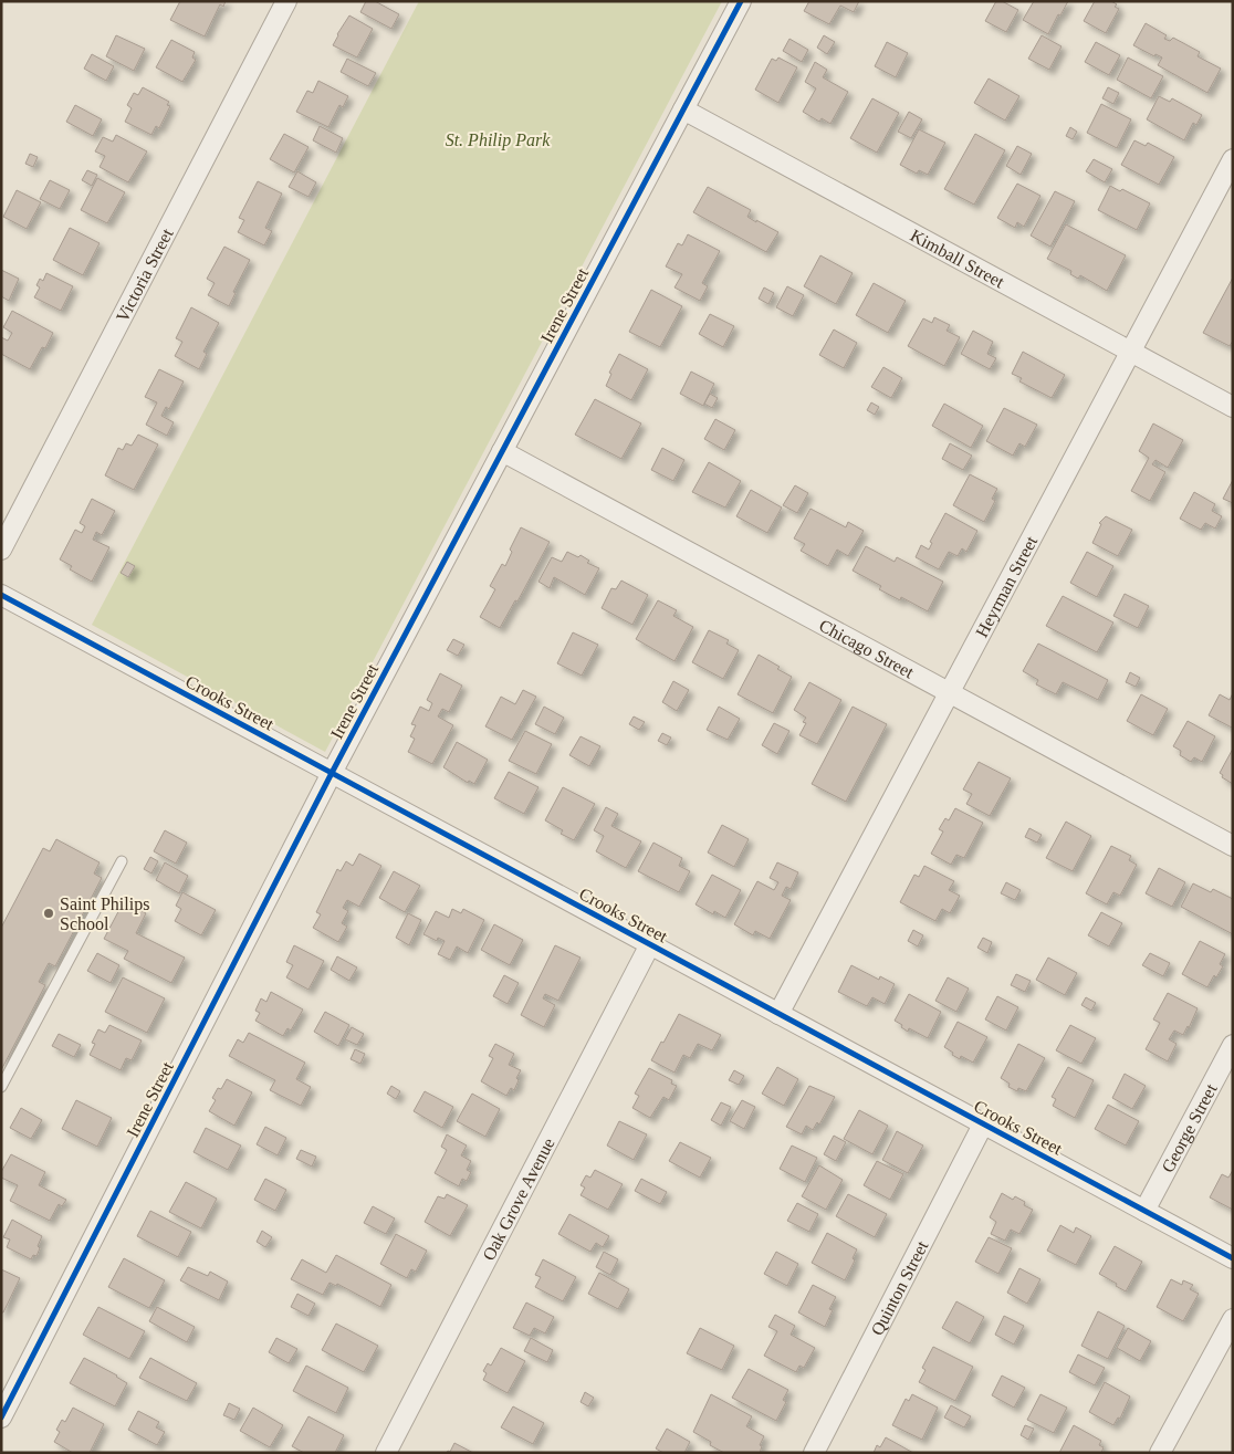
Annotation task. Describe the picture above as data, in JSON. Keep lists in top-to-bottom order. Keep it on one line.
{"streets":{"street":["Kimball Street","Victoria Street","Irene Street","Heyrman Street","Chicago Street","Crooks Street","George Street","Oak Grove Avenue","Quinton Street"]},"crossings":[["Kimball Street","Irene Street"],["Kimball Street","Heyrman Street"],["Irene Street","Chicago Street"],["Irene Street","Crooks Street"],["Heyrman Street","Chicago Street"],["Heyrman Street","Crooks Street"],["Crooks Street","George Street"],["Crooks Street","Oak Grove Avenue"],["Crooks Street","Quinton Street"]],"parks":["St. Philip Park"],"places":["Saint Philips School"]}
